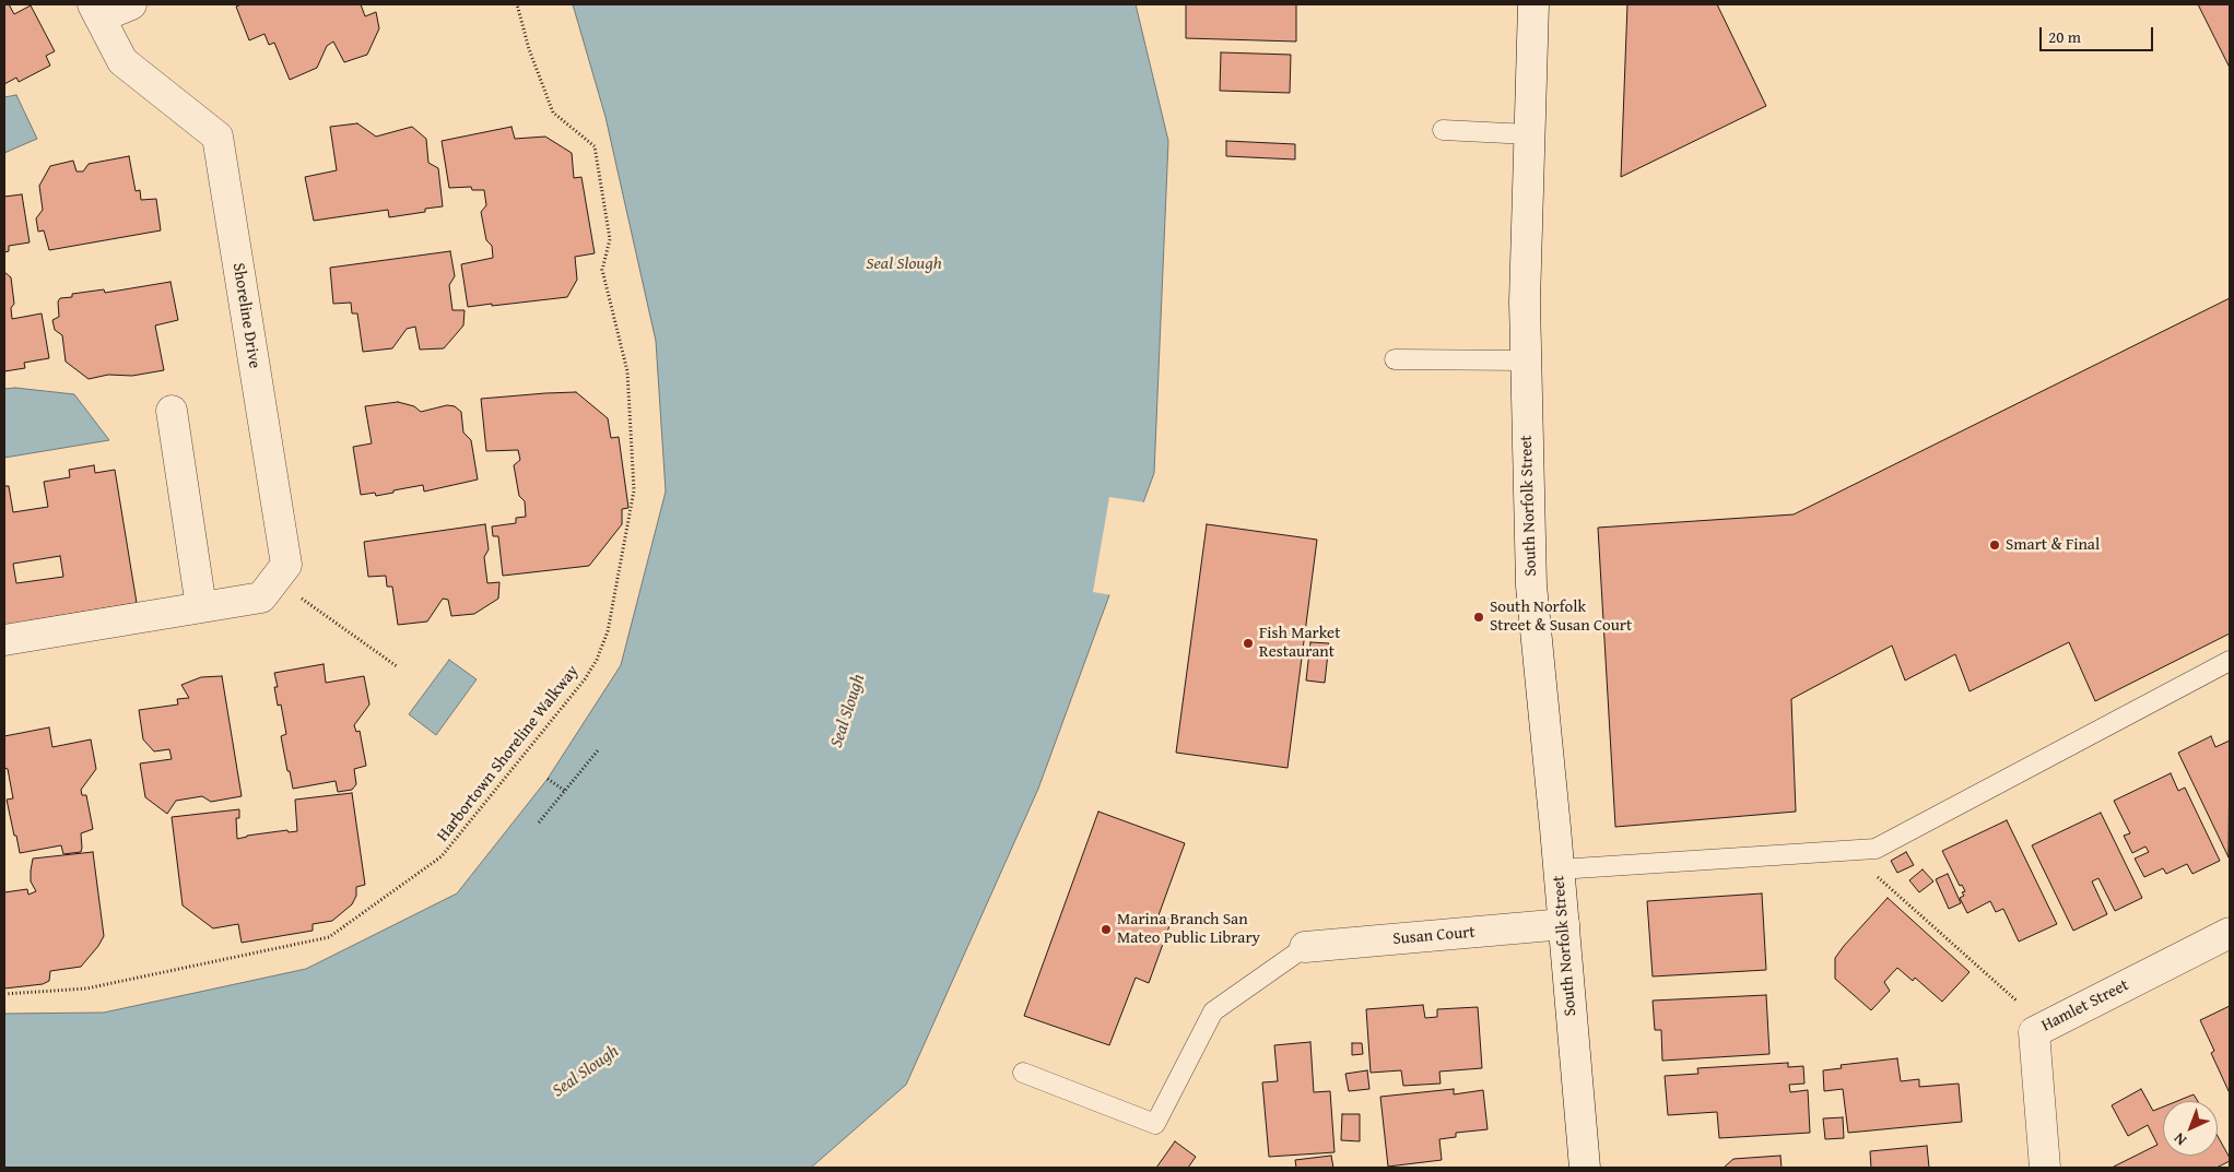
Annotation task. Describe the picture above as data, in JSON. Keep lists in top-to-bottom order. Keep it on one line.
{"streets":{"street":["Shoreline Drive","South Norfolk Street","Susan Court","Hamlet Street"],"path":["Harbortown Shoreline Walkway"]},"crossings":[["South Norfolk Street","Susan Court"]],"water":["Seal Slough"],"places":["Smart & Final","South Norfolk Street & Susan Court","Fish Market Restaurant","Marina Branch San Mateo Public Library"],"scale_bar":"20 m","north":"bottom left"}
